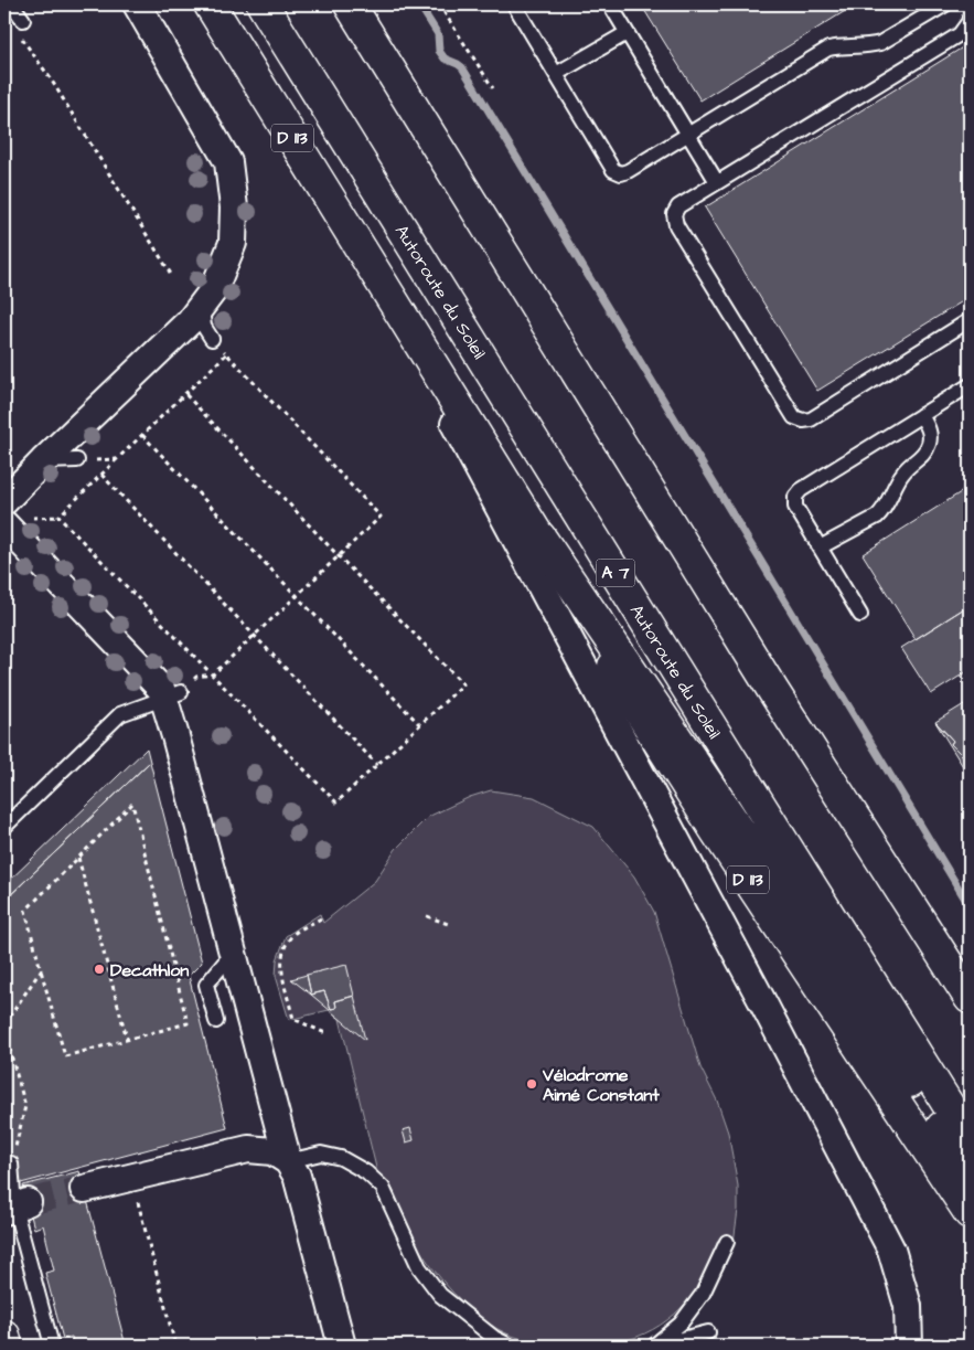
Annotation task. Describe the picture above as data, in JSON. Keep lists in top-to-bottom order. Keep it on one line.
{"streets":{"main road":["D 113","Autoroute du Soleil","A 7"]},"places":["Decathlon","Vélodrome Aimé Constant"]}
